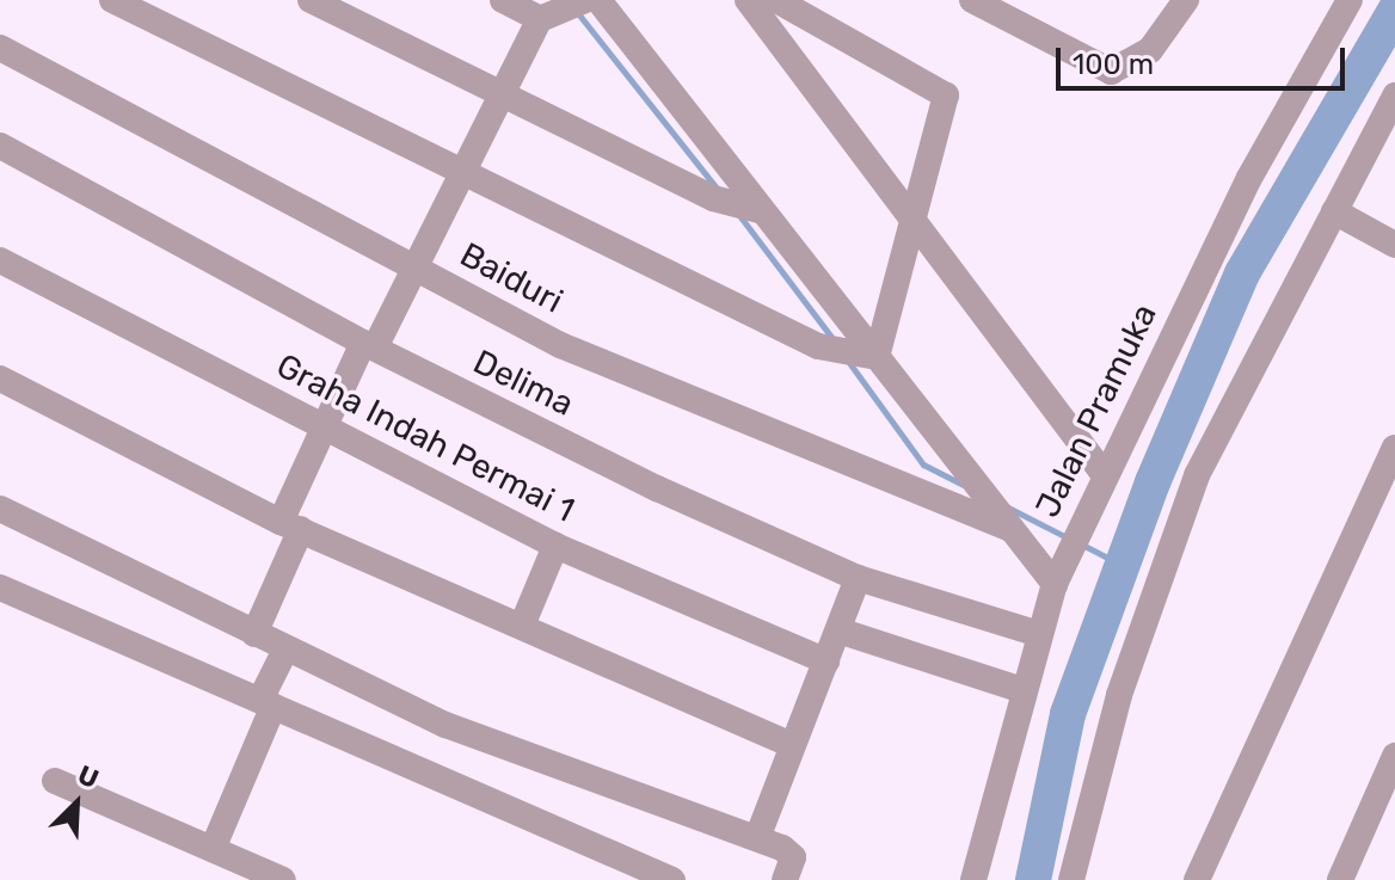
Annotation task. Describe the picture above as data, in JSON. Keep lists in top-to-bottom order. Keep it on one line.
{"streets":{"street":["Baiduri","Delima","Jalan Pramuka","Graha Indah Permai 1"]},"crossings":[["Delima","Jalan Pramuka"]],"scale_bar":"100 m","north":"top right"}
